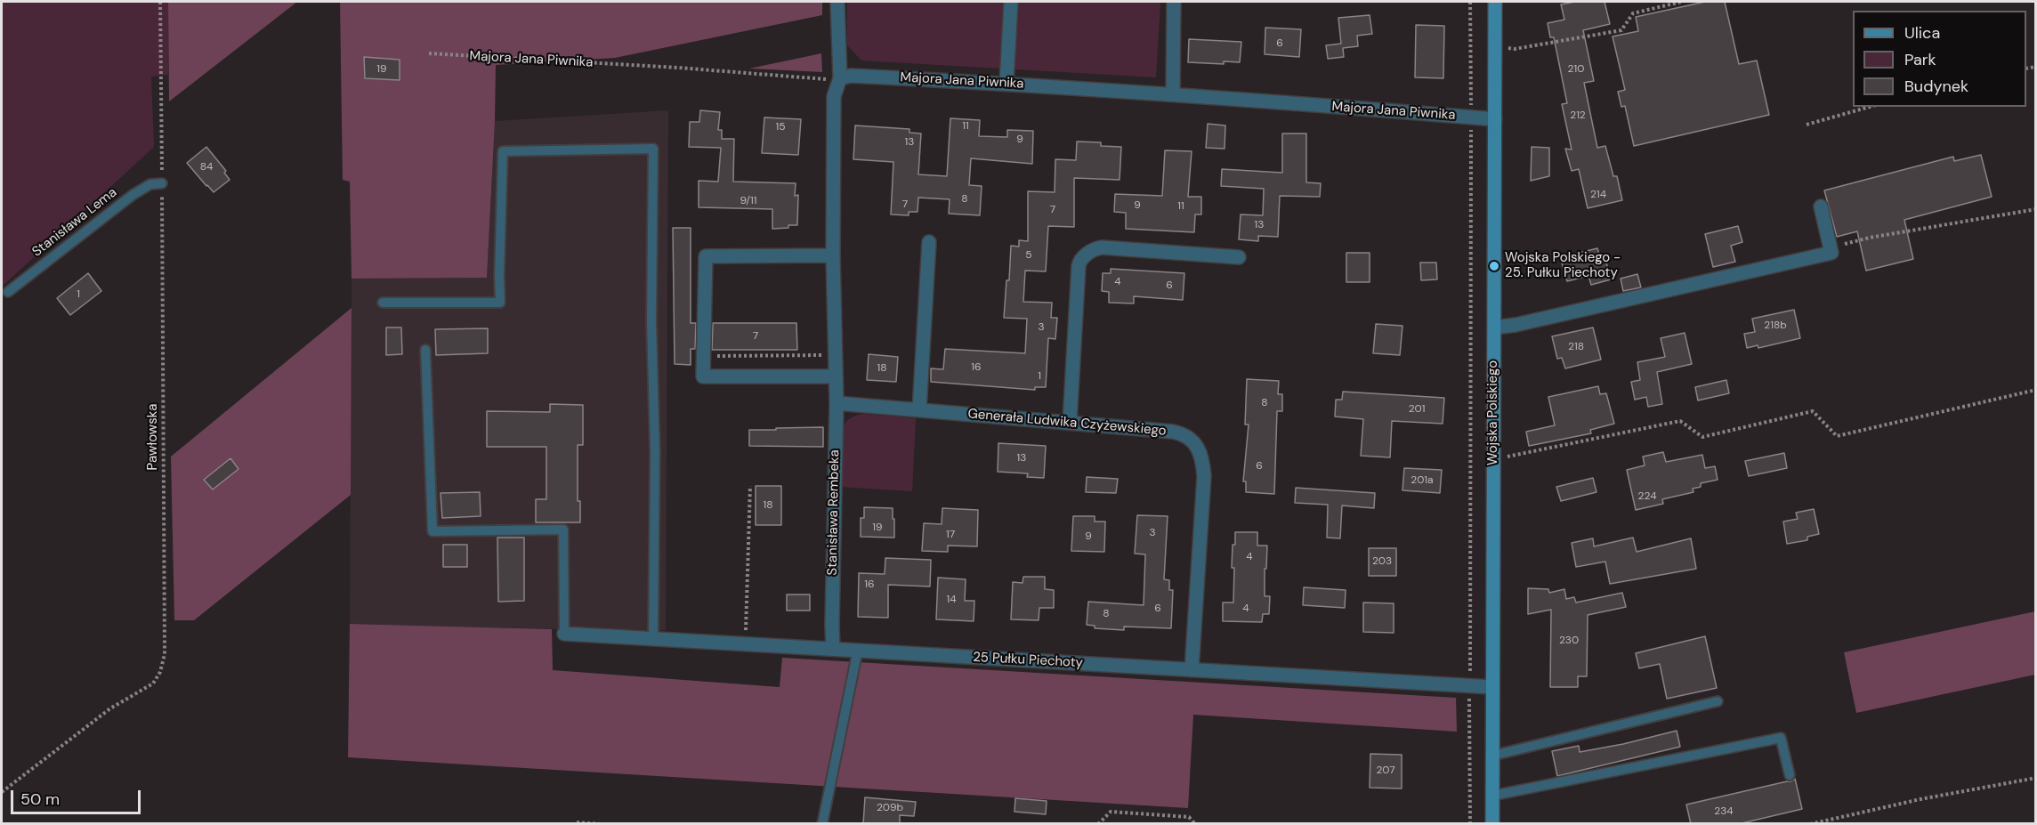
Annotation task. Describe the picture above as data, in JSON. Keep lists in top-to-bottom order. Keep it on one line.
{"streets":{"main road":["Wojska Polskiego"],"street":["Majora Jana Piwnika","Generała Ludwika Czyżewskiego","Stanisława Rembeka","25 Pułku Piechoty"],"lane":["Stanisława Lema"],"path":["Pawłowska"]},"crossings":[["Majora Jana Piwnika","Wojska Polskiego"],["Majora Jana Piwnika","Stanisława Rembeka"],["Stanisława Lema","Pawłowska"],["Wojska Polskiego","25 Pułku Piechoty"],["Generała Ludwika Czyżewskiego","Stanisława Rembeka"],["Generała Ludwika Czyżewskiego","25 Pułku Piechoty"],["Stanisława Rembeka","25 Pułku Piechoty"]],"places":["Wojska Polskiego - 25. Pułku Piechoty"],"house_numbers":["6","19","210","212","11","15","9","13","84","214","8","9/11","7","9","11","7","13","5","4","6","1","218b","3","7","218","16","18","1","8","201","13","6","201a","224","18","19","3","17","9","4","203","16","14","6","4","8","230","207","209b","234"],"legend":["Ulica","Park","Budynek"],"scale_bar":"50 m"}
